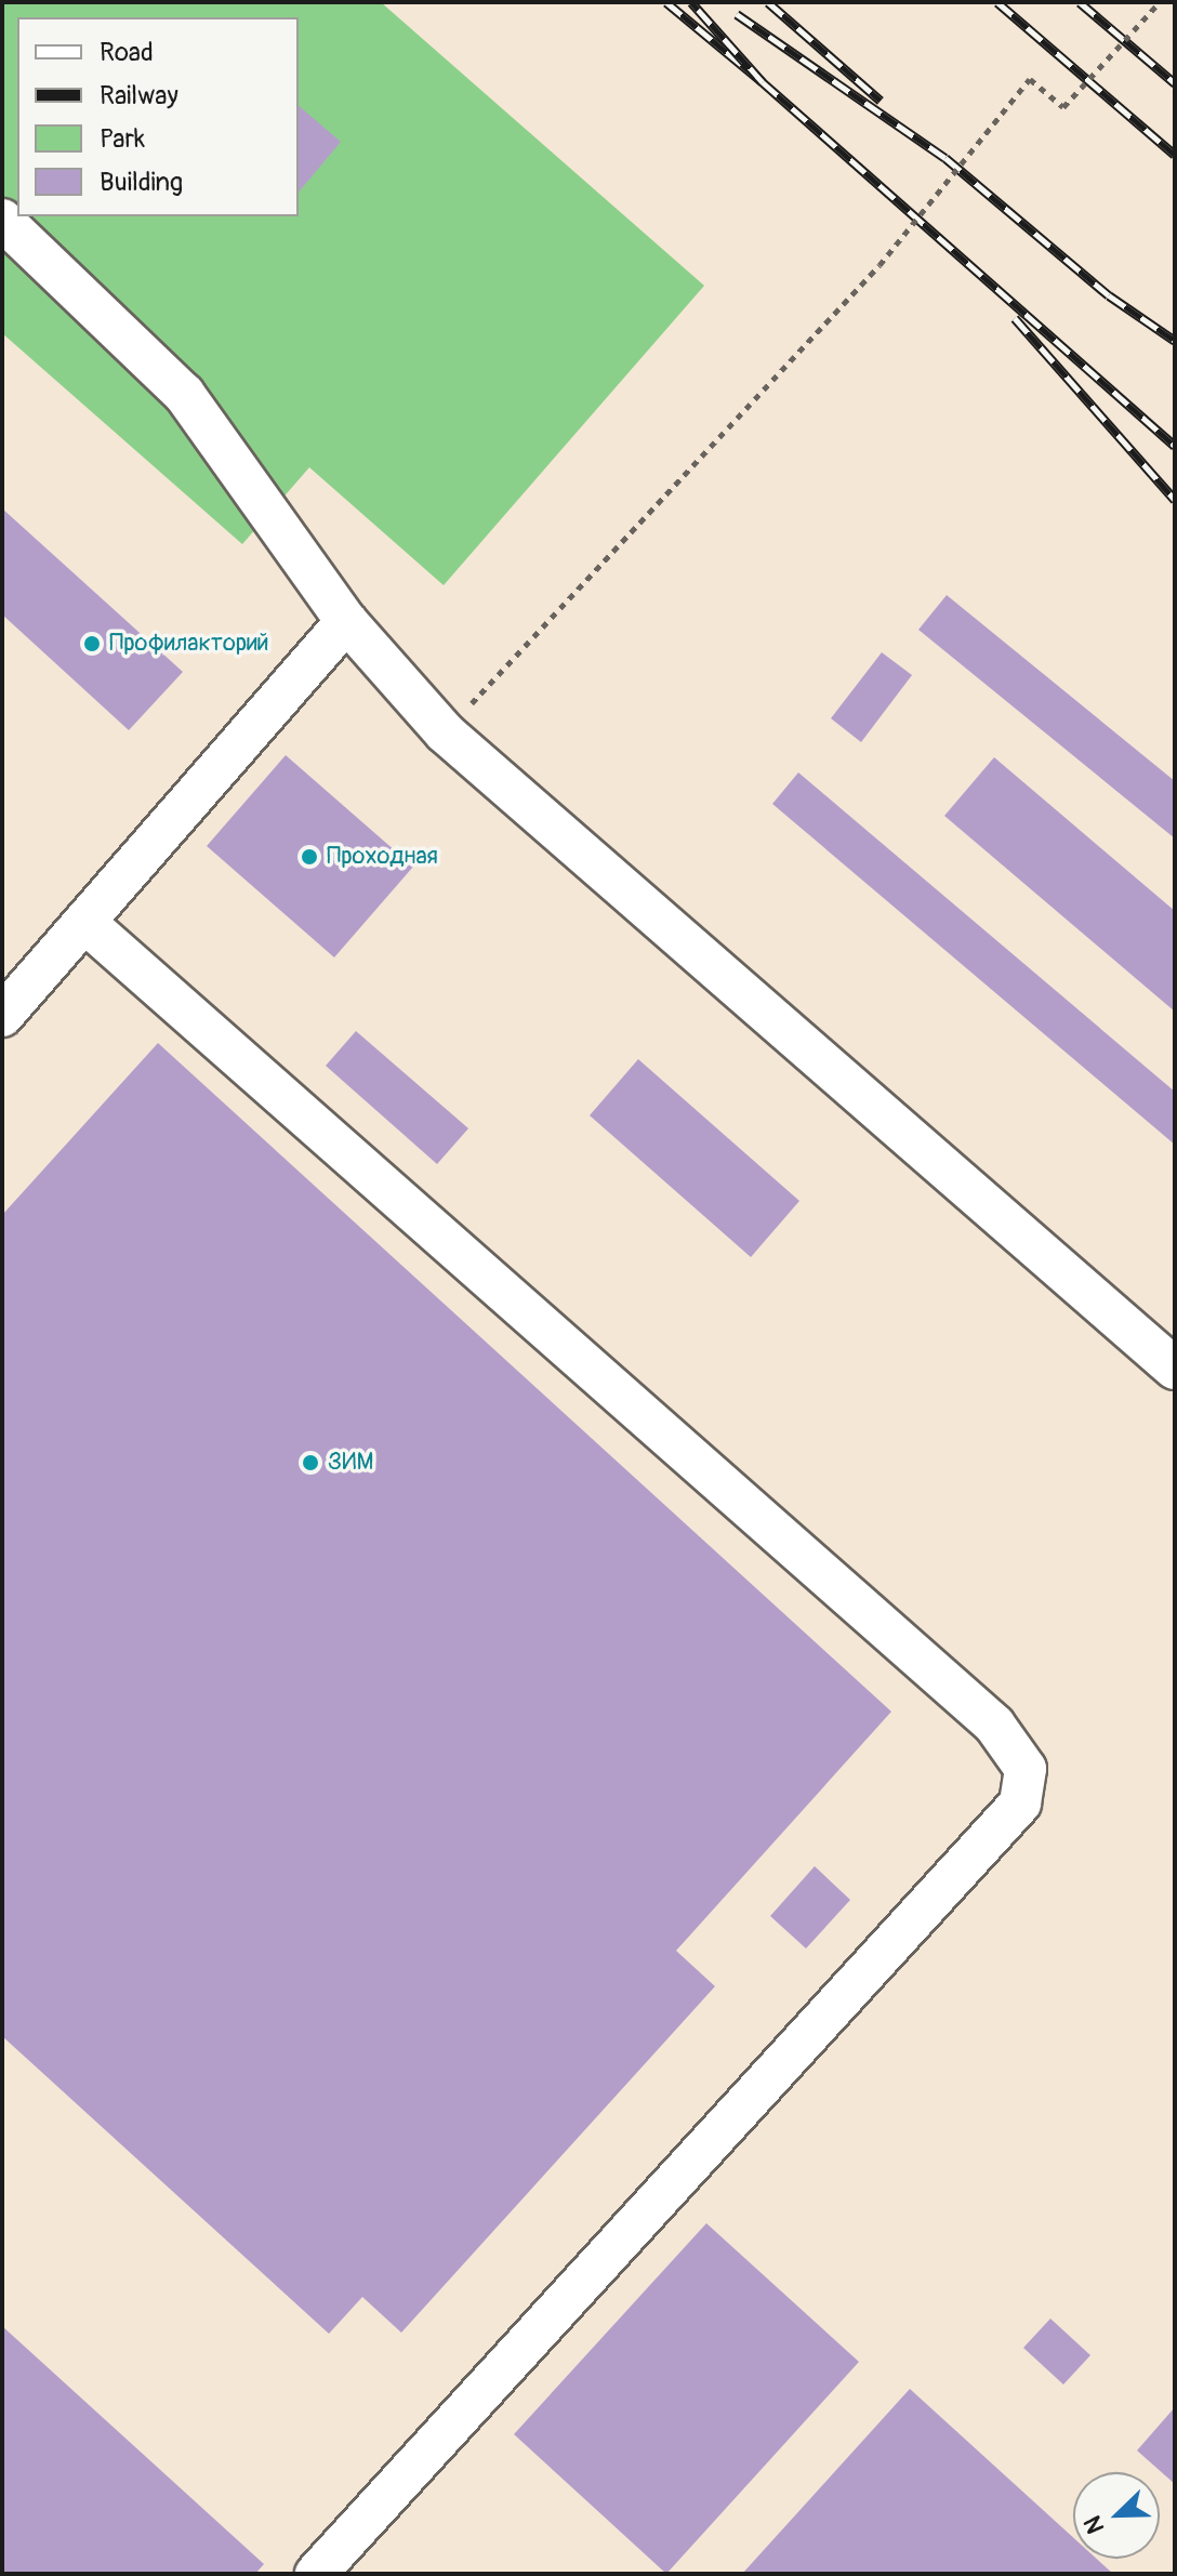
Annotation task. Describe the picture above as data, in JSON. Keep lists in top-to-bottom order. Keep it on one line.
{"places":["Профилакторий","Проходная","ЗИМ"],"legend":["Road","Railway","Park","Building"],"north":"bottom left"}
